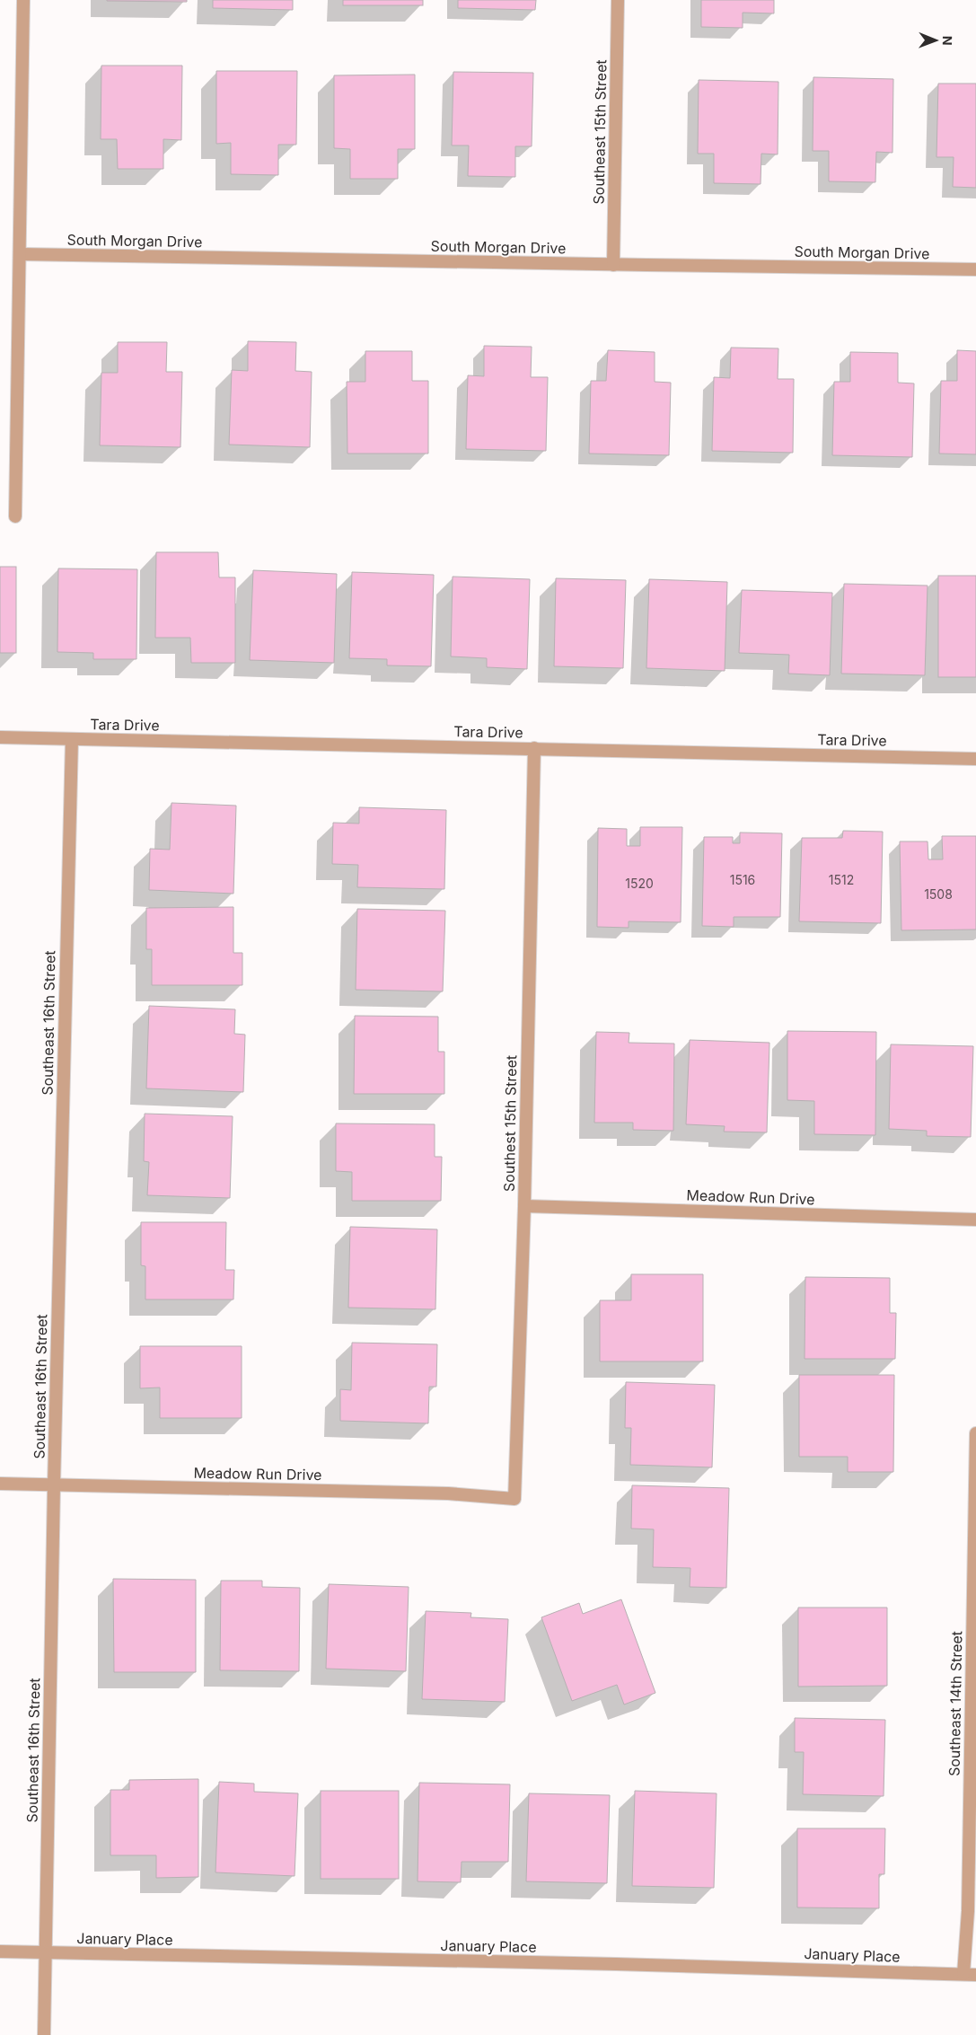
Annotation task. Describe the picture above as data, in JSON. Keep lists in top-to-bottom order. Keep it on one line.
{"streets":{"street":["Southeast 15th Street","South Morgan Drive","Tara Drive","Southeast 16th Street","Southest 15th Street","Meadow Run Drive","Southeast 14th Street","January Place"]},"crossings":[["Southeast 15th Street","South Morgan Drive"],["Tara Drive","Southeast 16th Street"],["Tara Drive","Southest 15th Street"],["Southeast 16th Street","Meadow Run Drive"],["Southeast 16th Street","January Place"],["Southest 15th Street","Meadow Run Drive"],["Southeast 14th Street","January Place"]],"house_numbers":["1516","1512","1520","1508"],"north":"right"}
